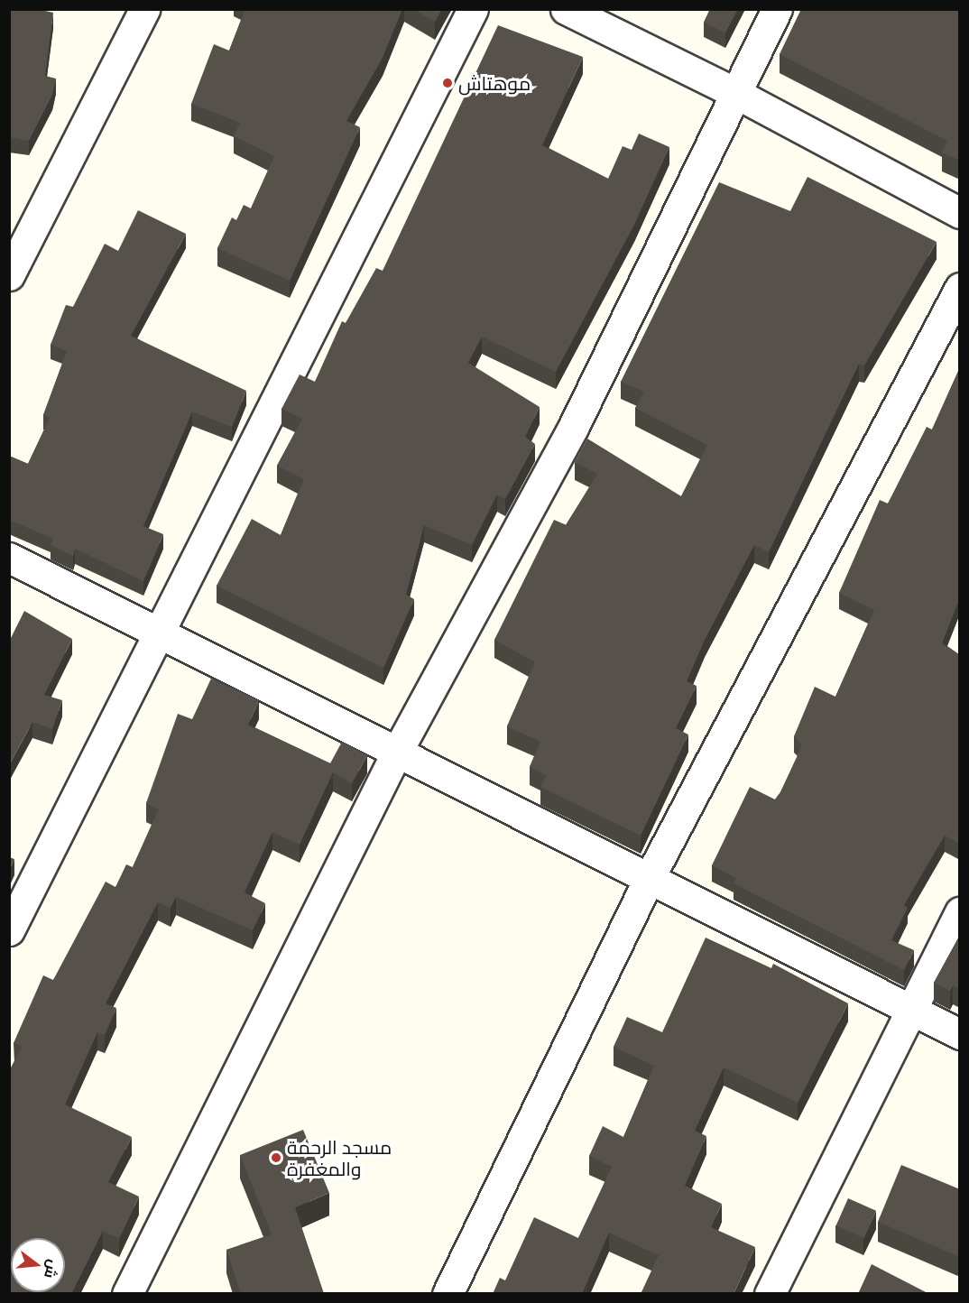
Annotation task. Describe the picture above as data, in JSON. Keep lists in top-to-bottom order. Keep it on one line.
{"places":["موهتاش","مسجد الرحمة والمغفرة"],"north":"right"}
